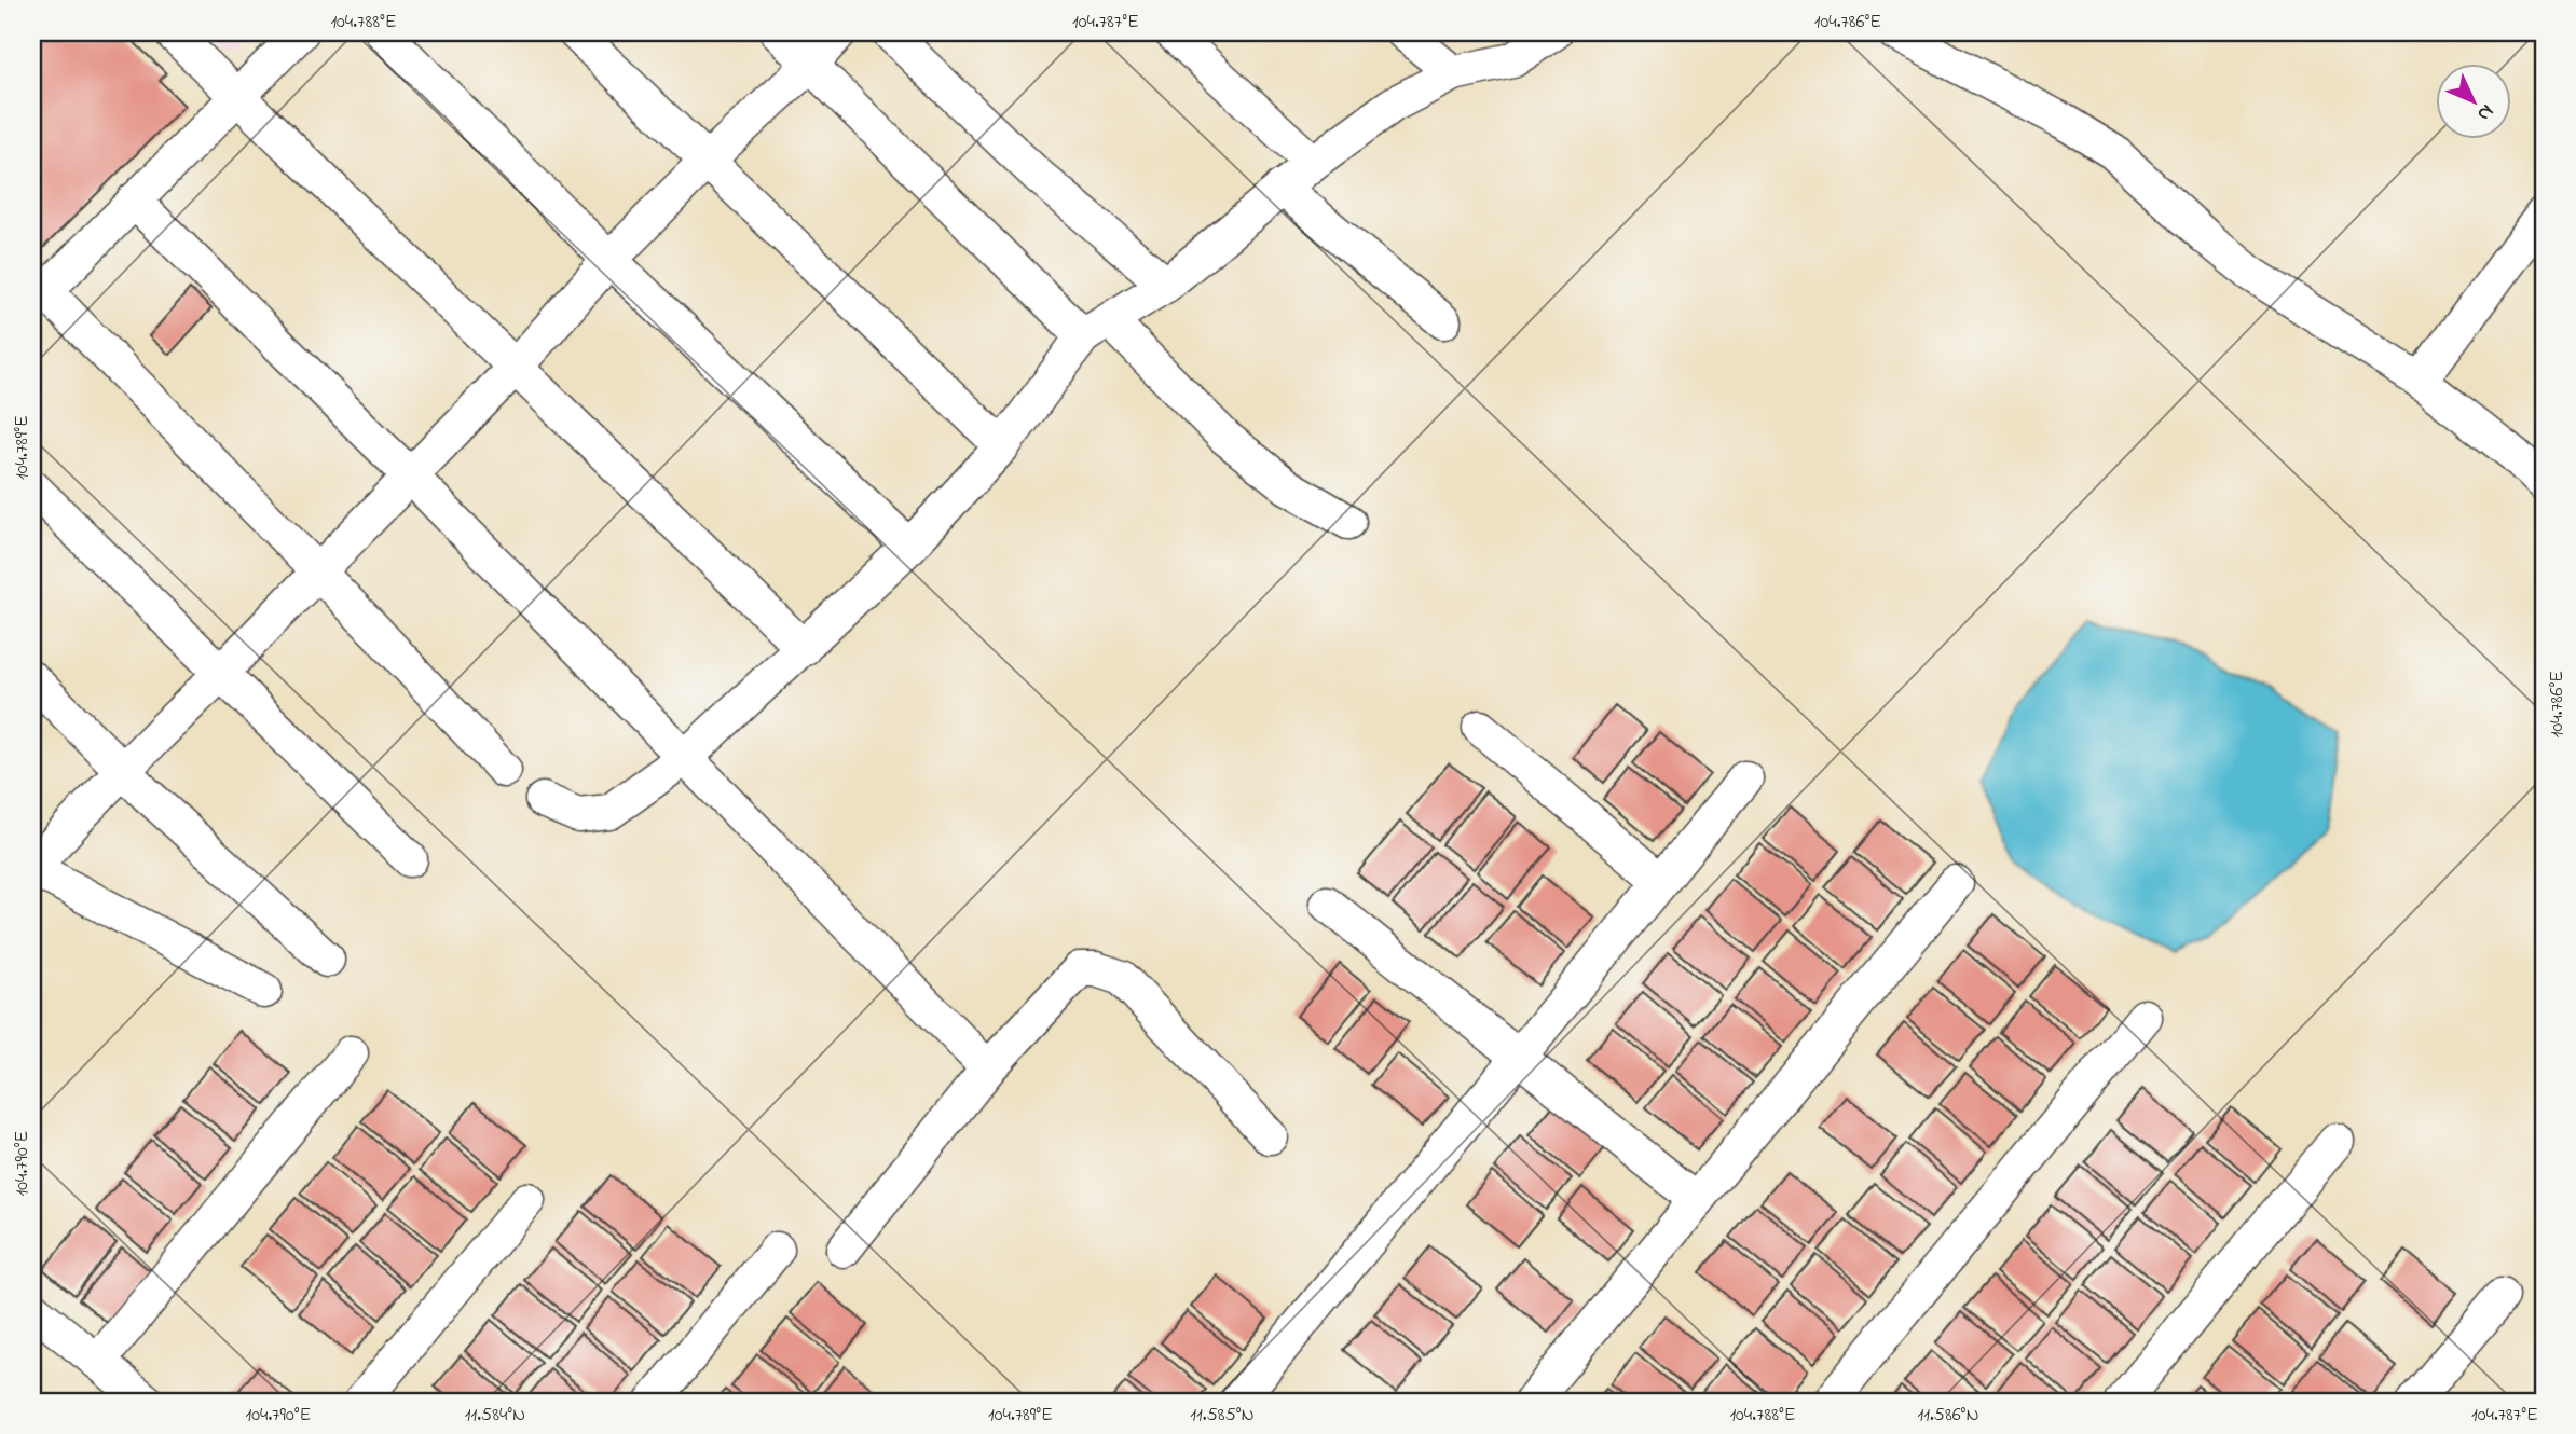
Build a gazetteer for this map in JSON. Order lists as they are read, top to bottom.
{
  "north": "bottom right",
  "coordinates": [
    "104.788°E",
    "104.787°E",
    "104.786°E",
    "104.789°E",
    "104.790°E",
    "11.584°N",
    "11.585°N",
    "11.586°N"
  ]
}
